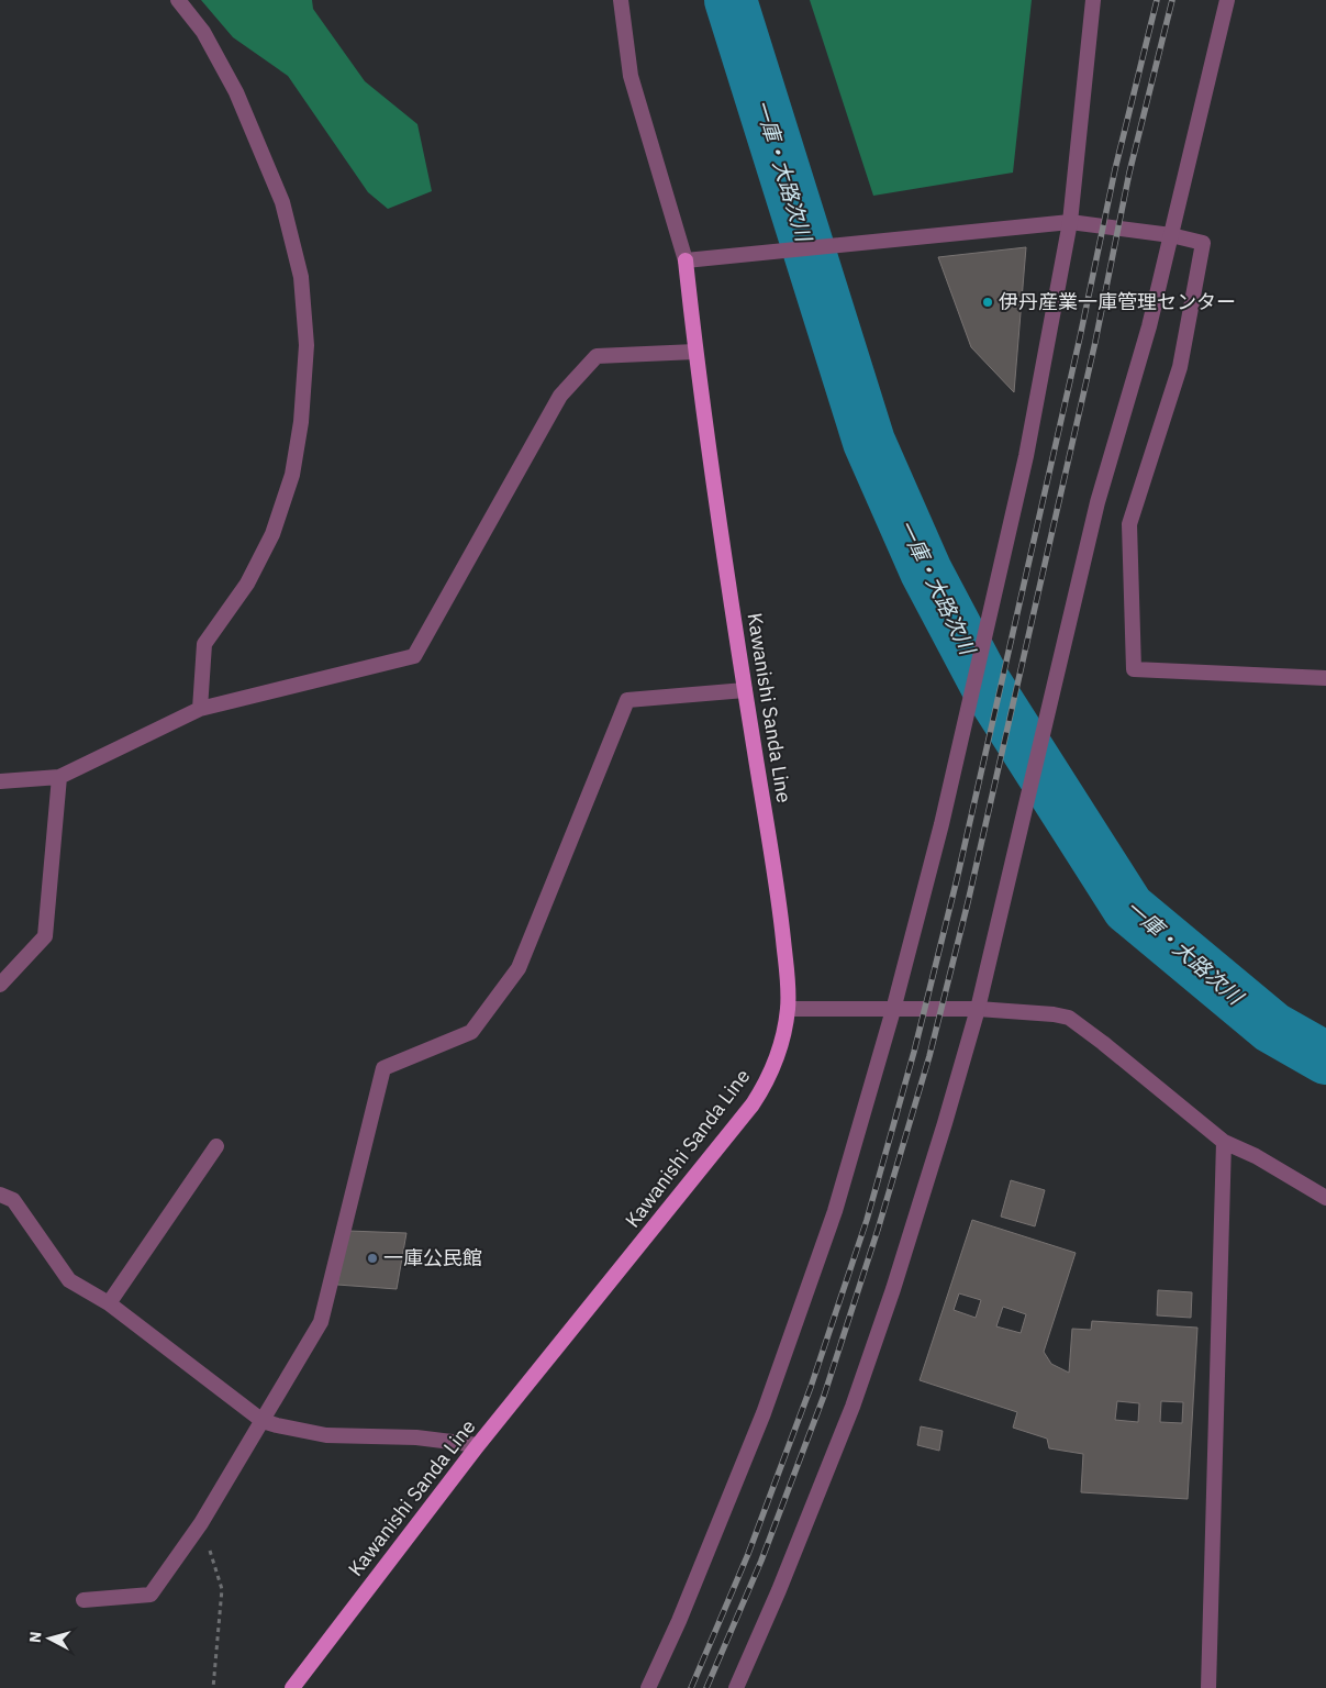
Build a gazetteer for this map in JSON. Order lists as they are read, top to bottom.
{
  "streets": {
    "main road": ["Kawanishi Sanda Line"]
  },
  "water": ["一庫・大路次川"],
  "places": ["伊丹産業一庫管理センター", "一庫公民館"],
  "north": "left"
}
